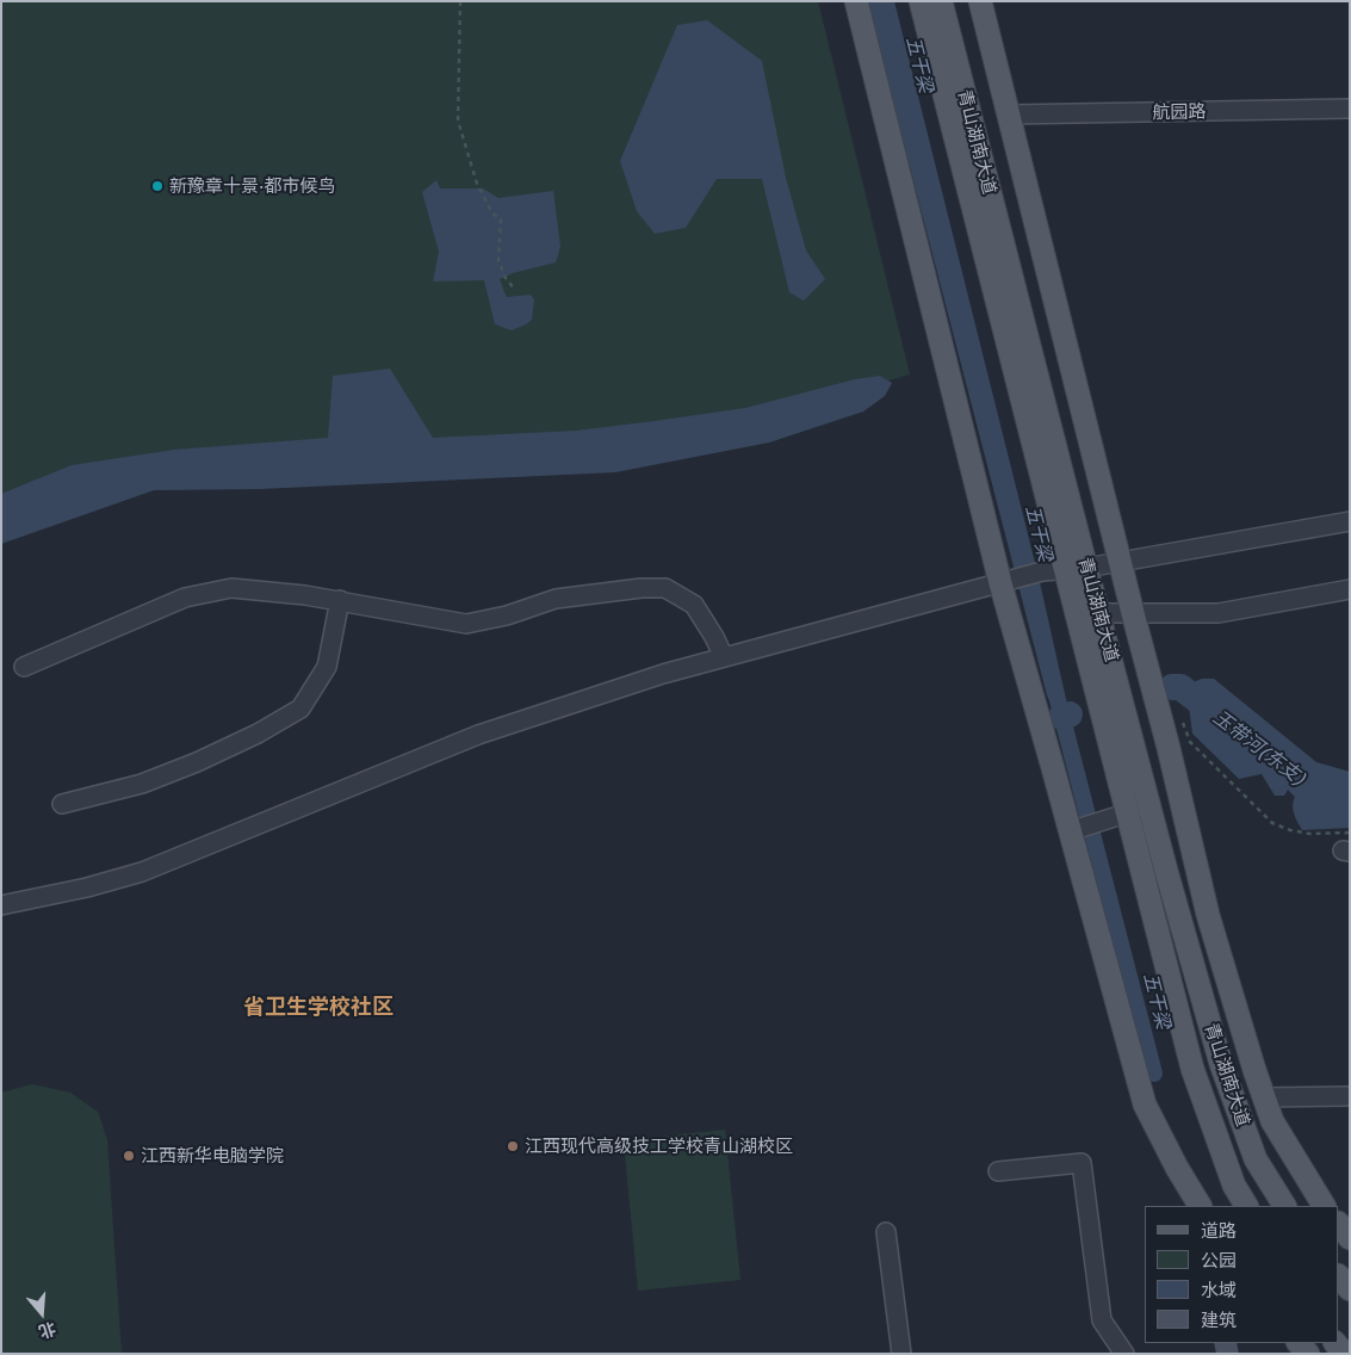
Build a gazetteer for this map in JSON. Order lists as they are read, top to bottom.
{
  "streets": {
    "main road": ["青山湖南大道"],
    "street": ["航园路"]
  },
  "districts": ["省卫生学校社区"],
  "water": ["五干梁", "玉带河(东支)"],
  "places": ["新豫章十景·都市候鸟", "江西现代高级技工学校青山湖校区", "江西新华电脑学院"],
  "legend": [
    "道路",
    "公园",
    "水域",
    "建筑"
  ],
  "north": "bottom"
}
